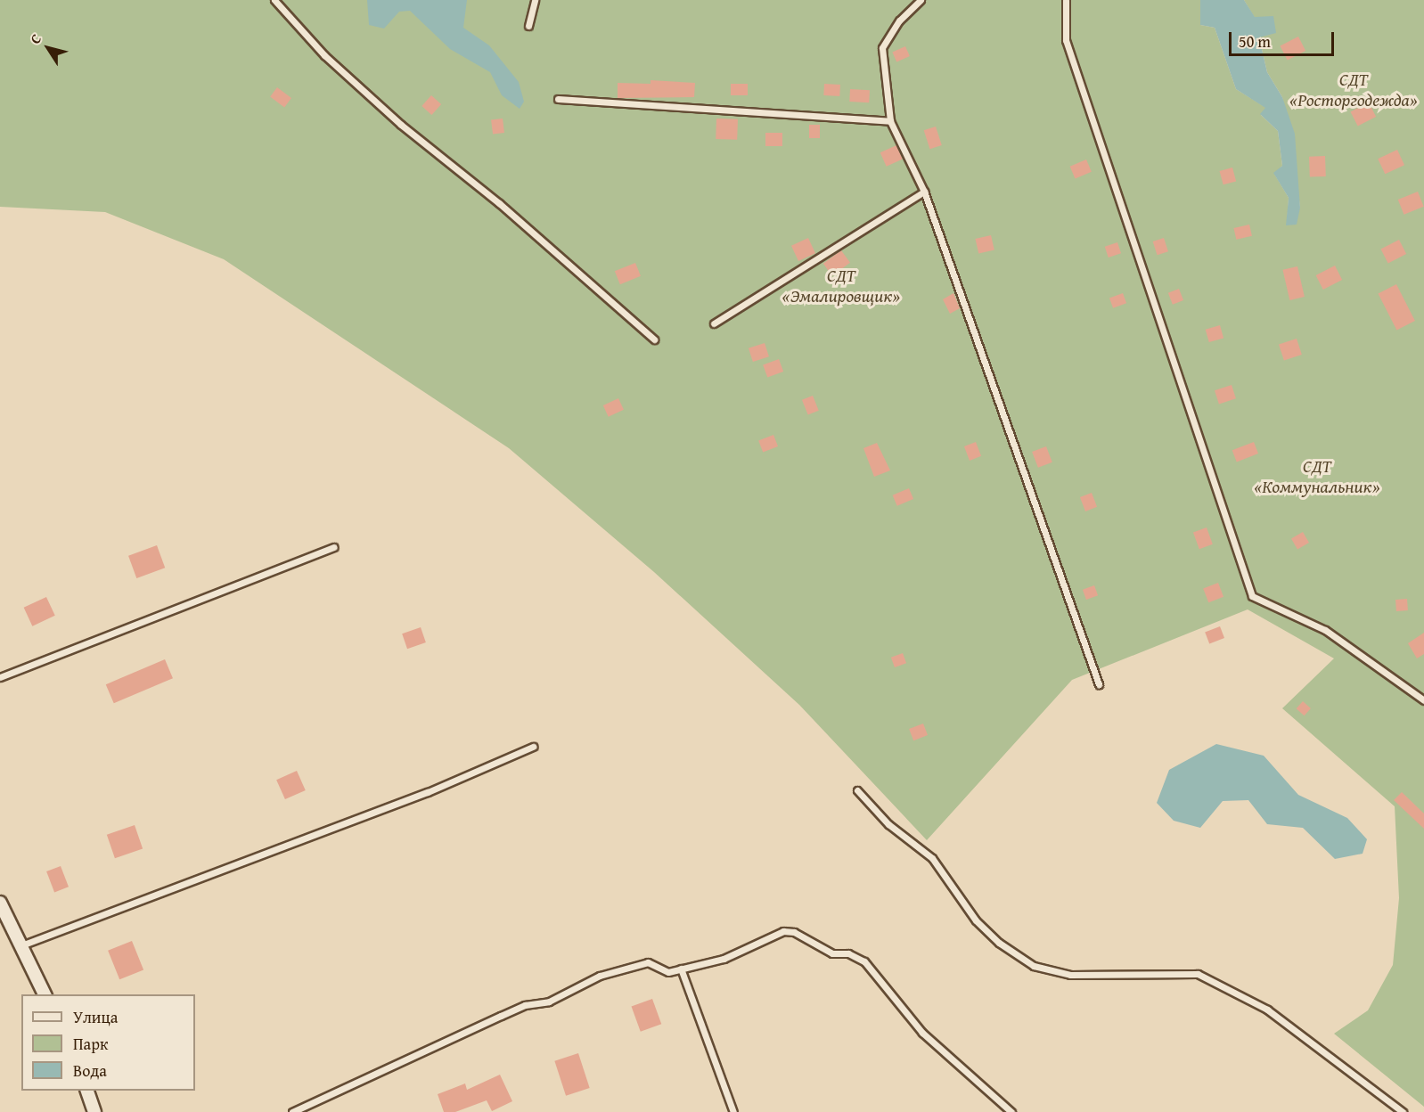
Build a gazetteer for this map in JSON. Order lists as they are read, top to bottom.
{
  "parks": ["СДТ «Росторгодежда»", "СДТ «Эмалировщик»", "СДТ «Коммунальник»"],
  "legend": ["Улица", "Парк", "Вода"],
  "scale_bar": "50 m",
  "north": "top left"
}
